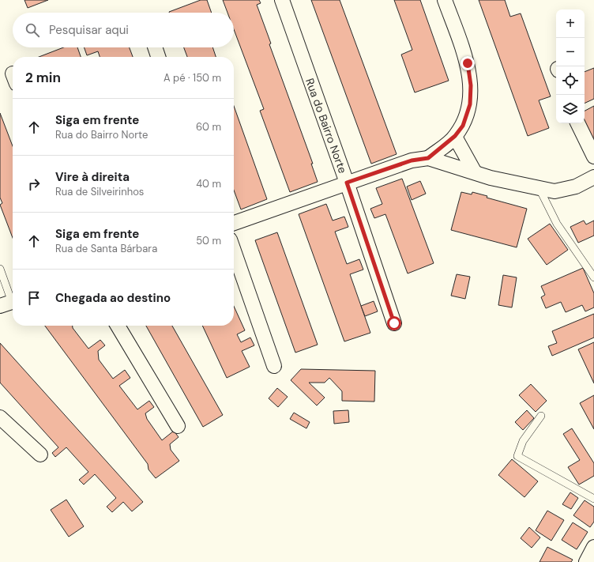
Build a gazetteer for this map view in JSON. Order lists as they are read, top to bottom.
{
  "streets": {
    "street": ["Rua do Bairro Norte"]
  },
  "page": {
    "map_buttons": ["+", "−"],
    "search": "Pesquisar aqui",
    "heading": ["2 min", "A pé · 150 m"],
    "list": [
      ["Siga em frente", "Rua do Bairro Norte", "60 m"],
      ["Vire à direita", "Rua de Silveirinhos", "40 m"],
      ["Siga em frente", "Rua de Santa Bárbara", "50 m"],
      "Chegada ao destino"
    ]
  }
}
